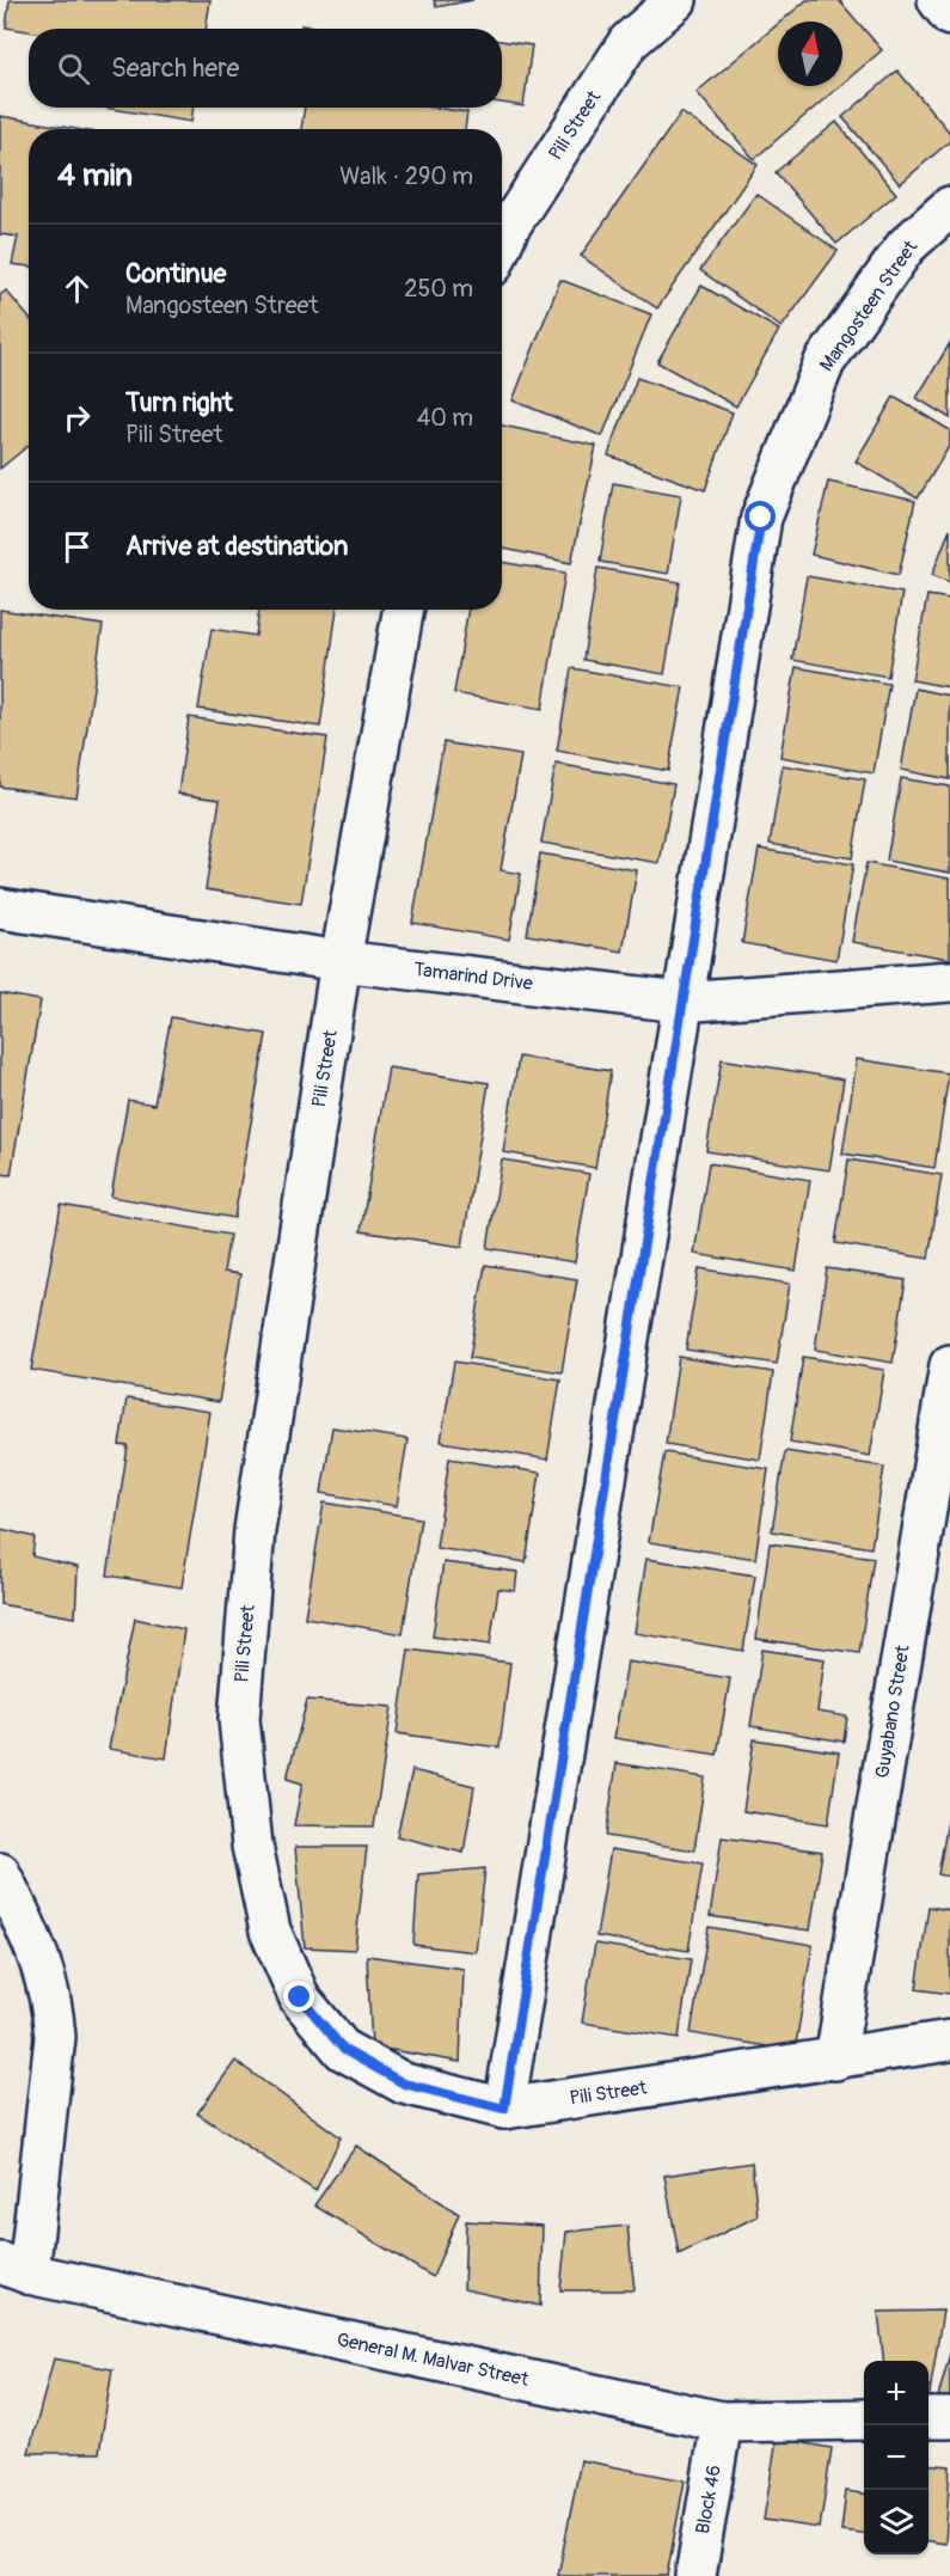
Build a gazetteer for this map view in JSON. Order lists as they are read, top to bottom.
{
  "streets": {
    "street": [
      "Pili Street",
      "Mangosteen Street",
      "Tamarind Drive",
      "Guyabano Street",
      "General M. Malvar Street",
      "Block 46"
    ]
  },
  "crossings": [
    ["Pili Street", "Mangosteen Street"],
    ["Pili Street", "Tamarind Drive"],
    ["Pili Street", "Guyabano Street"],
    ["Mangosteen Street", "Tamarind Drive"],
    ["General M. Malvar Street", "Block 46"]
  ],
  "north": "top",
  "page": {
    "search": "Search here",
    "heading": ["4 min", "Walk · 290 m"],
    "list": [
      ["Continue", "Mangosteen Street", "250 m"],
      ["Turn right", "Pili Street", "40 m"],
      "Arrive at destination"
    ],
    "map_buttons": ["+", "−"]
  }
}
